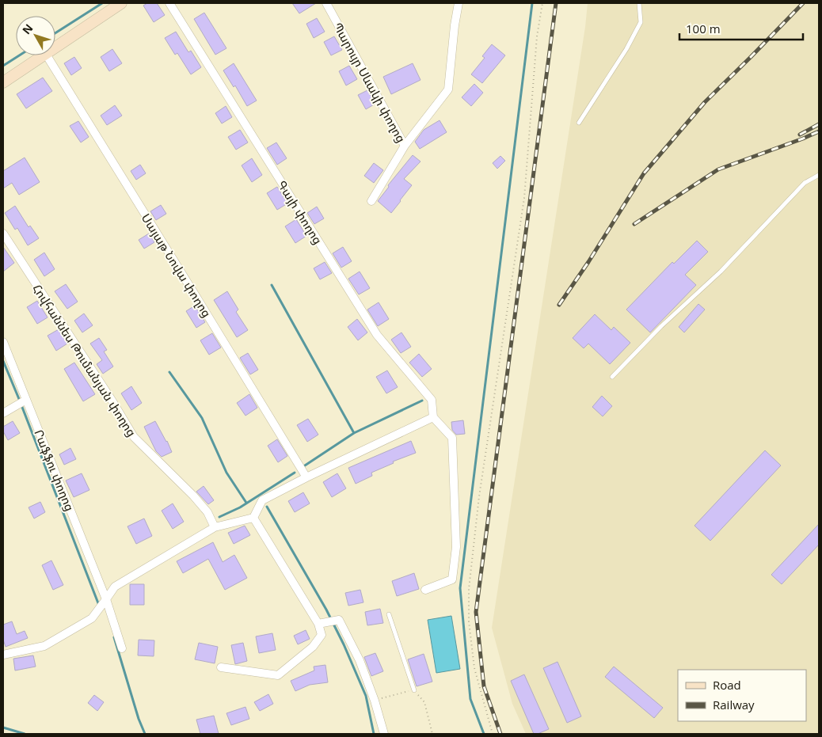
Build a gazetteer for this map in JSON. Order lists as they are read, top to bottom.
{
  "streets": {
    "street": [
      "Պարույր Սևակի փողոց",
      "Գայի փողոց",
      "Սայաթ Նովա փողոց",
      "Հովհաննես Թումանյան փողոց",
      "Րաֆֆու փողոց"
    ]
  },
  "legend": ["Road", "Railway"],
  "scale_bar": "100 m",
  "north": "top left"
}
